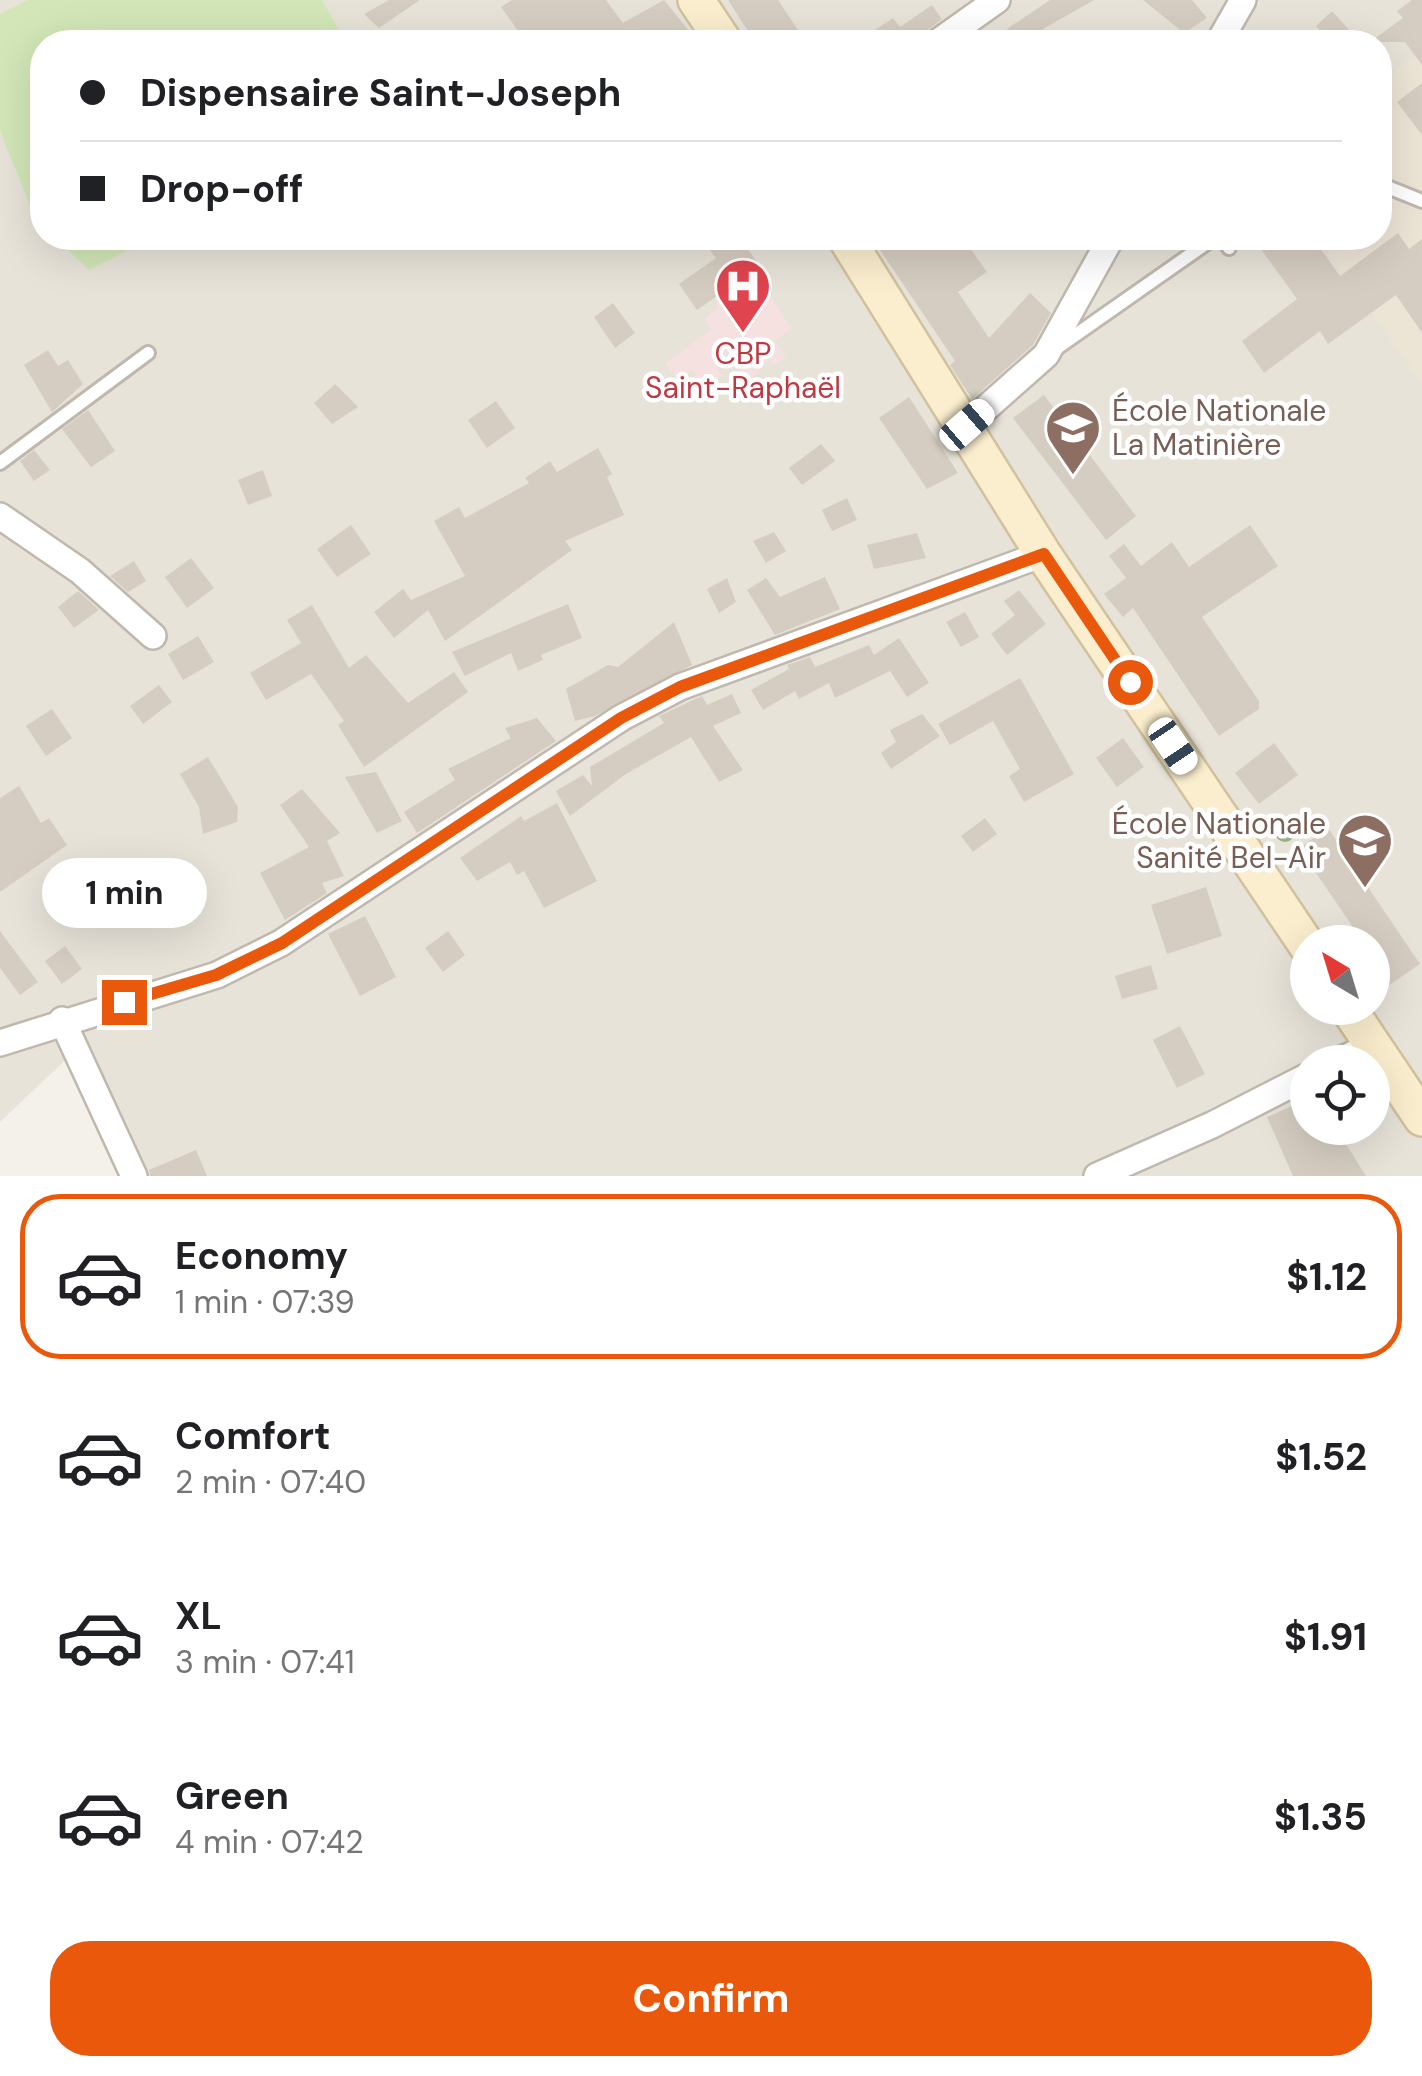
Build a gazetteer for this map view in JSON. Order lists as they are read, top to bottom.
{
  "places": {
    "hospital": ["CBP Saint-Raphaël"],
    "school or university": ["École Nationale La Matinière", "École Nationale Sanité Bel-Air"]
  },
  "north": "top left",
  "page": {
    "banner": ["Dispensaire Saint-Joseph", "Drop-off"],
    "bubble": "1 min",
    "list": [
      {
        "name": "Economy",
        "note": "1 min · 07:39",
        "value": "$1.12"
      },
      {
        "name": "Comfort",
        "note": "2 min · 07:40",
        "value": "$1.52"
      },
      {
        "name": "XL",
        "note": "3 min · 07:41",
        "value": "$1.91"
      },
      {
        "name": "Green",
        "note": "4 min · 07:42",
        "value": "$1.35"
      }
    ],
    "buttons": "Confirm"
  }
}
